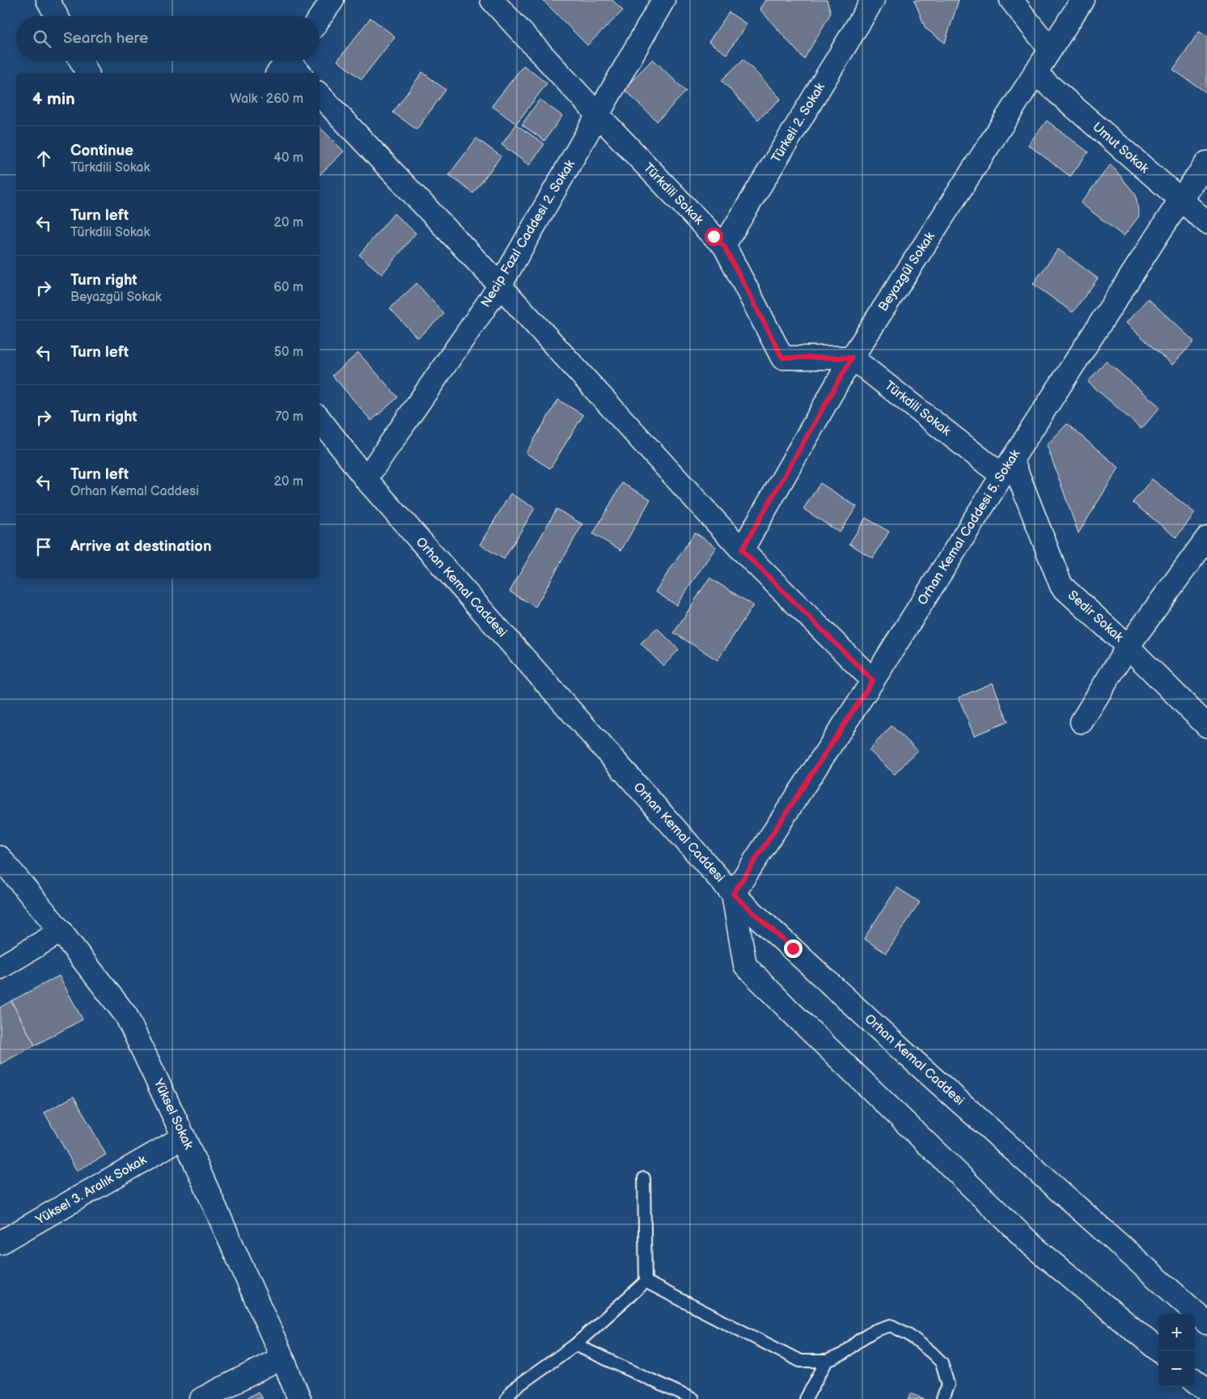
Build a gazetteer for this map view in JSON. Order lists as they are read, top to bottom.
{
  "streets": {
    "street": [
      "Türkeli 2. Sokak",
      "Umut Sokak",
      "Türkdili Sokak",
      "Necip Fazıl Caddesi 2. Sokak",
      "Beyazgül Sokak",
      "Orhan Kemal Caddesi 5. Sokak",
      "Orhan Kemal Caddesi",
      "Sedir Sokak",
      "Yüksel Sokak",
      "Yüksel 3. Aralık Sokak"
    ]
  },
  "crossings": [
    ["Türkeli 2. Sokak", "Türkdili Sokak"],
    ["Umut Sokak", "Beyazgül Sokak"],
    ["Umut Sokak", "Orhan Kemal Caddesi 5. Sokak"],
    ["Türkdili Sokak", "Necip Fazıl Caddesi 2. Sokak"],
    ["Türkdili Sokak", "Beyazgül Sokak"],
    ["Türkdili Sokak", "Orhan Kemal Caddesi 5. Sokak"],
    ["Türkdili Sokak", "Sedir Sokak"],
    ["Necip Fazıl Caddesi 2. Sokak", "Orhan Kemal Caddesi"],
    ["Orhan Kemal Caddesi 5. Sokak", "Orhan Kemal Caddesi"],
    ["Orhan Kemal Caddesi 5. Sokak", "Sedir Sokak"],
    ["Yüksel Sokak", "Yüksel 3. Aralık Sokak"]
  ],
  "page": {
    "search": "Search here",
    "heading": ["4 min", "Walk · 260 m"],
    "list": [
      ["Continue", "Türkdili Sokak", "40 m"],
      ["Turn left", "Türkdili Sokak", "20 m"],
      ["Turn right", "Beyazgül Sokak", "60 m"],
      ["Turn left", "50 m"],
      ["Turn right", "70 m"],
      ["Turn left", "Orhan Kemal Caddesi", "20 m"],
      "Arrive at destination"
    ],
    "map_buttons": ["+", "−"]
  }
}
